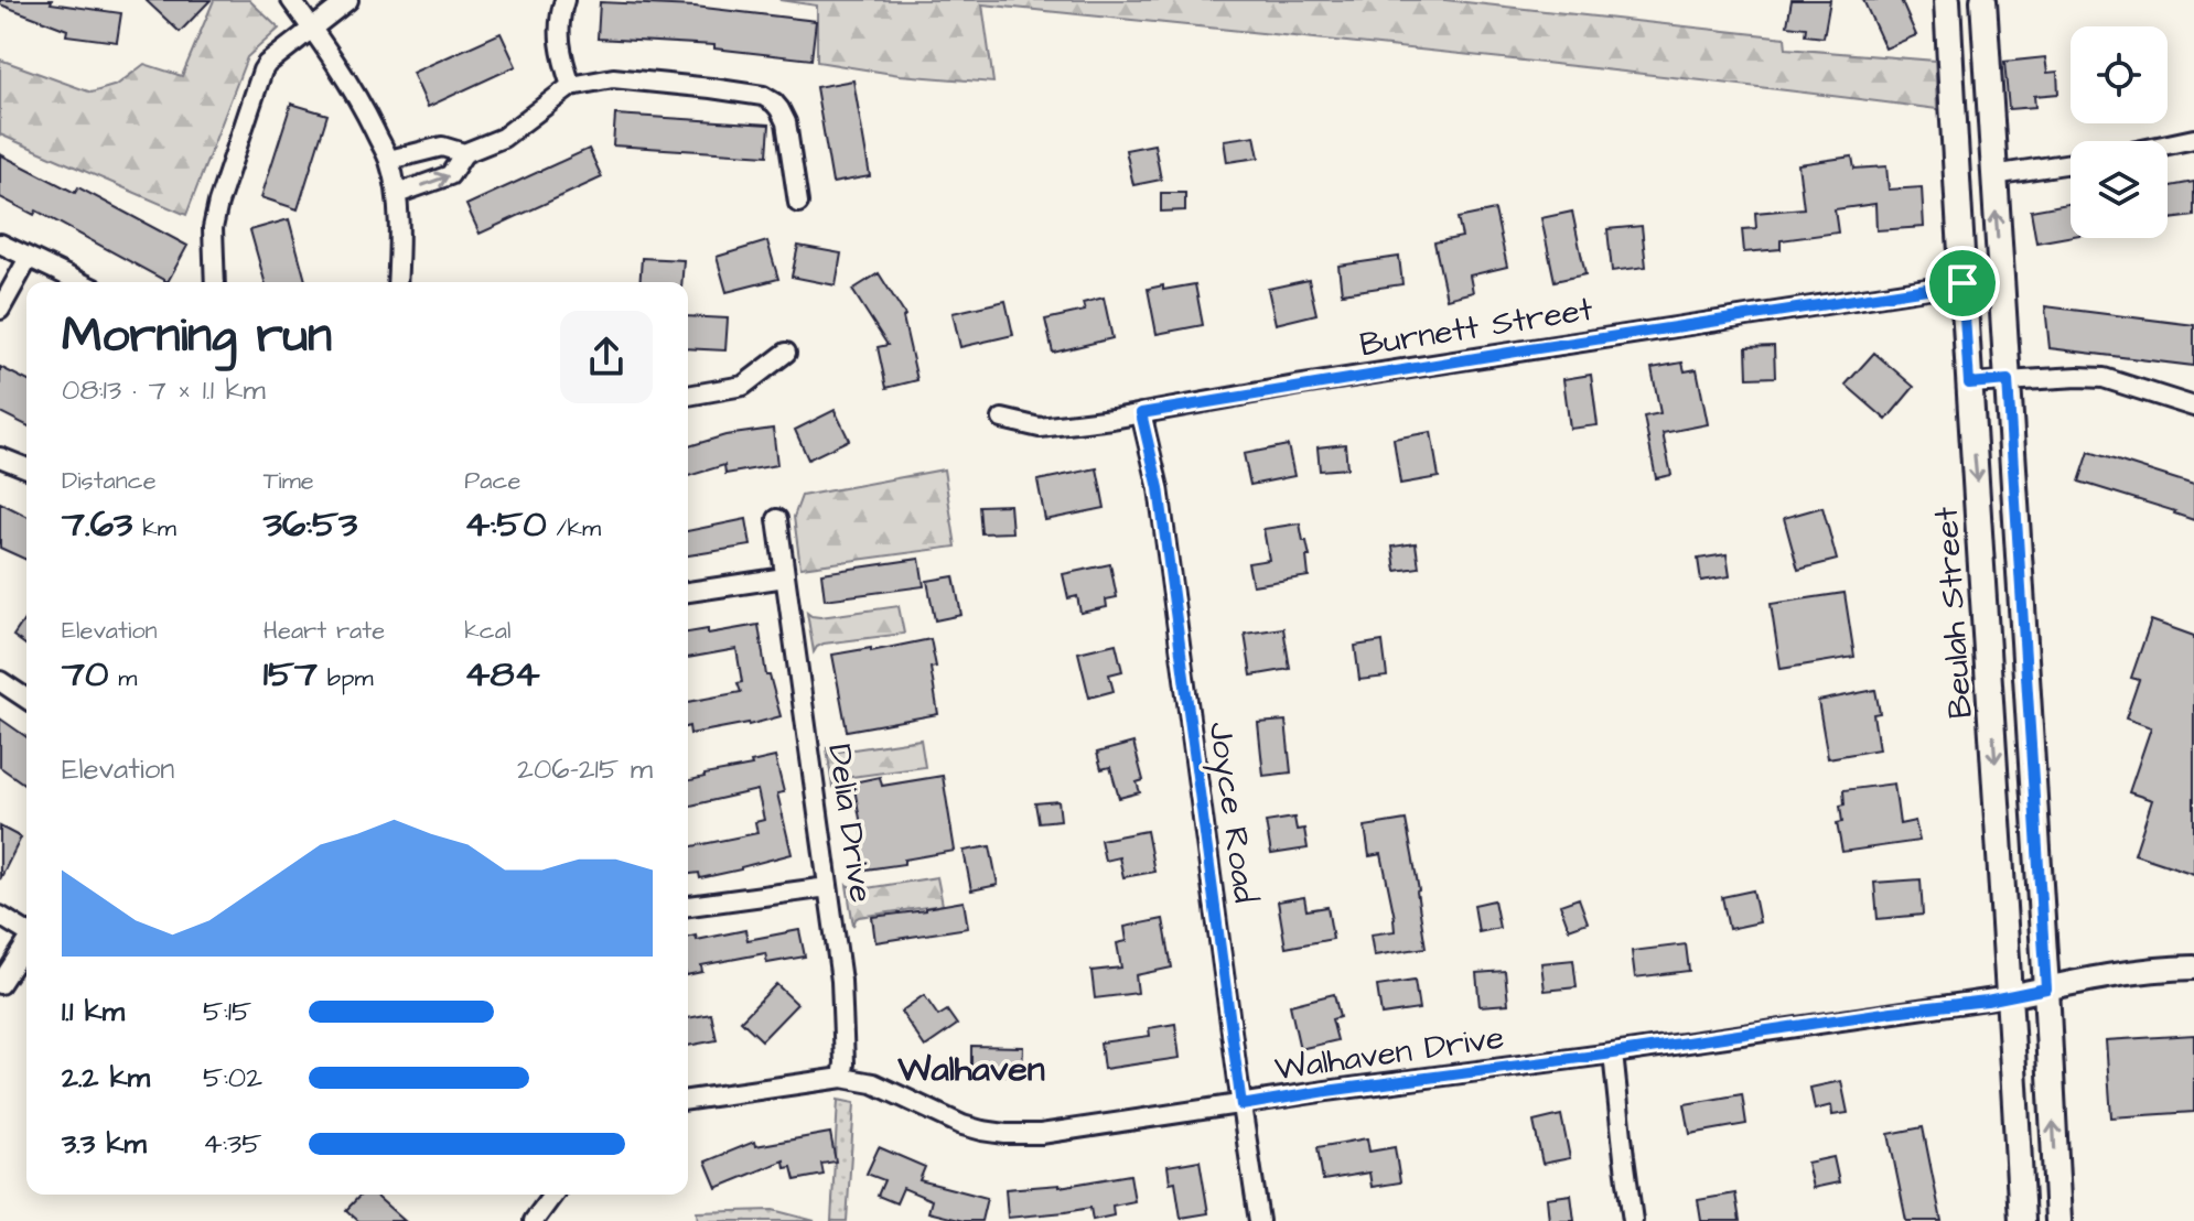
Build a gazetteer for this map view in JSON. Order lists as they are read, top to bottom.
{
  "streets": {
    "main road": ["Beulah Street"],
    "street": [
      "Burnett Street",
      "Joyce Road",
      "Delia Drive",
      "Walhaven Drive"
    ]
  },
  "crossings": [
    ["Burnett Street", "Beulah Street"],
    ["Burnett Street", "Joyce Road"],
    ["Beulah Street", "Walhaven Drive"],
    ["Joyce Road", "Walhaven Drive"],
    ["Delia Drive", "Walhaven Drive"]
  ],
  "districts": ["Walhaven"],
  "page": {
    "heading": ["Morning run", "08:13 · 7 × 1.1 km"],
    "stats": [
      ["Distance", "7.63 km"],
      ["Time", "36:53"],
      ["Pace", "4:50 /km"],
      ["Elevation", "70 m"],
      ["Heart rate", "157 bpm"],
      ["kcal", "484"]
    ],
    "chart": ["Elevation", "206–215 m"],
    "list": [
      {
        "name": "1.1 km",
        "note": "5:15"
      },
      {
        "name": "2.2 km",
        "note": "5:02"
      },
      {
        "name": "3.3 km",
        "note": "4:35"
      }
    ]
  }
}
